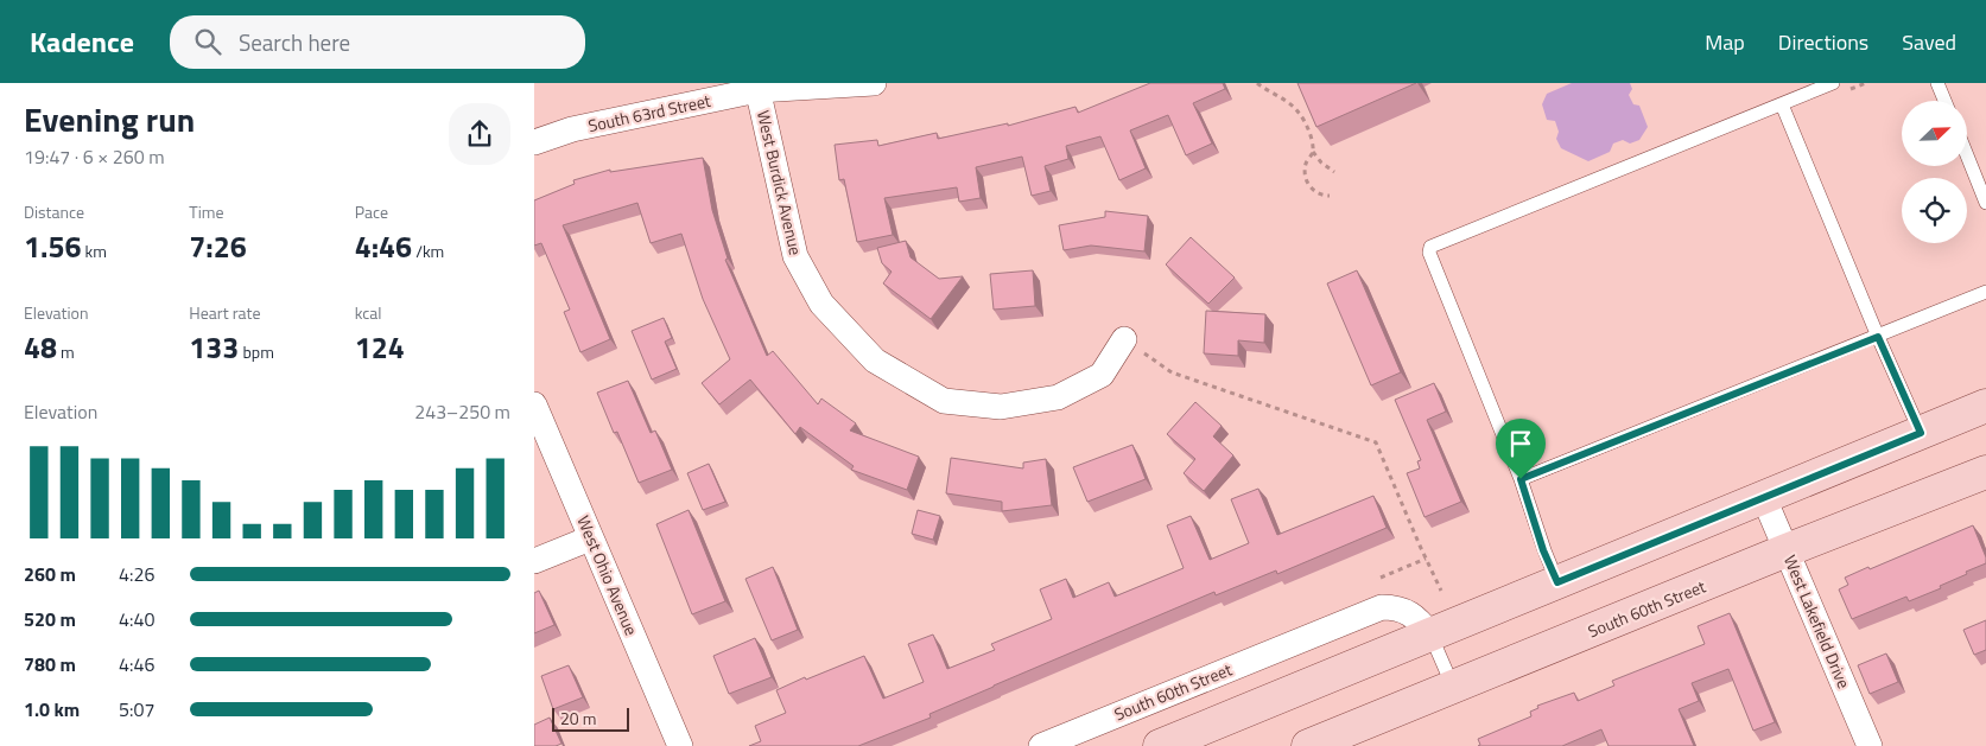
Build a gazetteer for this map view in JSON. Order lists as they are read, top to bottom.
{
  "streets": {
    "main road": ["South 60th Street"],
    "street": [
      "South 63rd Street",
      "West Burdick Avenue",
      "West Ohio Avenue",
      "West Lakefield Drive"
    ]
  },
  "crossings": [
    ["South 63rd Street", "West Burdick Avenue"],
    ["South 60th Street", "West Lakefield Drive"]
  ],
  "scale_bar": "20 m",
  "north": "top right",
  "page": {
    "header": "Kadence",
    "search": "Search here",
    "nav": ["Map", "Directions", "Saved"],
    "heading": ["Evening run", "19:47 · 6 × 260 m"],
    "stats": [
      ["Distance", "1.56 km"],
      ["Time", "7:26"],
      ["Pace", "4:46 /km"],
      ["Elevation", "48 m"],
      ["Heart rate", "133 bpm"],
      ["kcal", "124"]
    ],
    "chart": ["Elevation", "243–250 m"],
    "list": [
      {
        "name": "260 m",
        "note": "4:26"
      },
      {
        "name": "520 m",
        "note": "4:40"
      },
      {
        "name": "780 m",
        "note": "4:46"
      },
      {
        "name": "1.0 km",
        "note": "5:07"
      }
    ],
    "scale": "20 m"
  }
}
